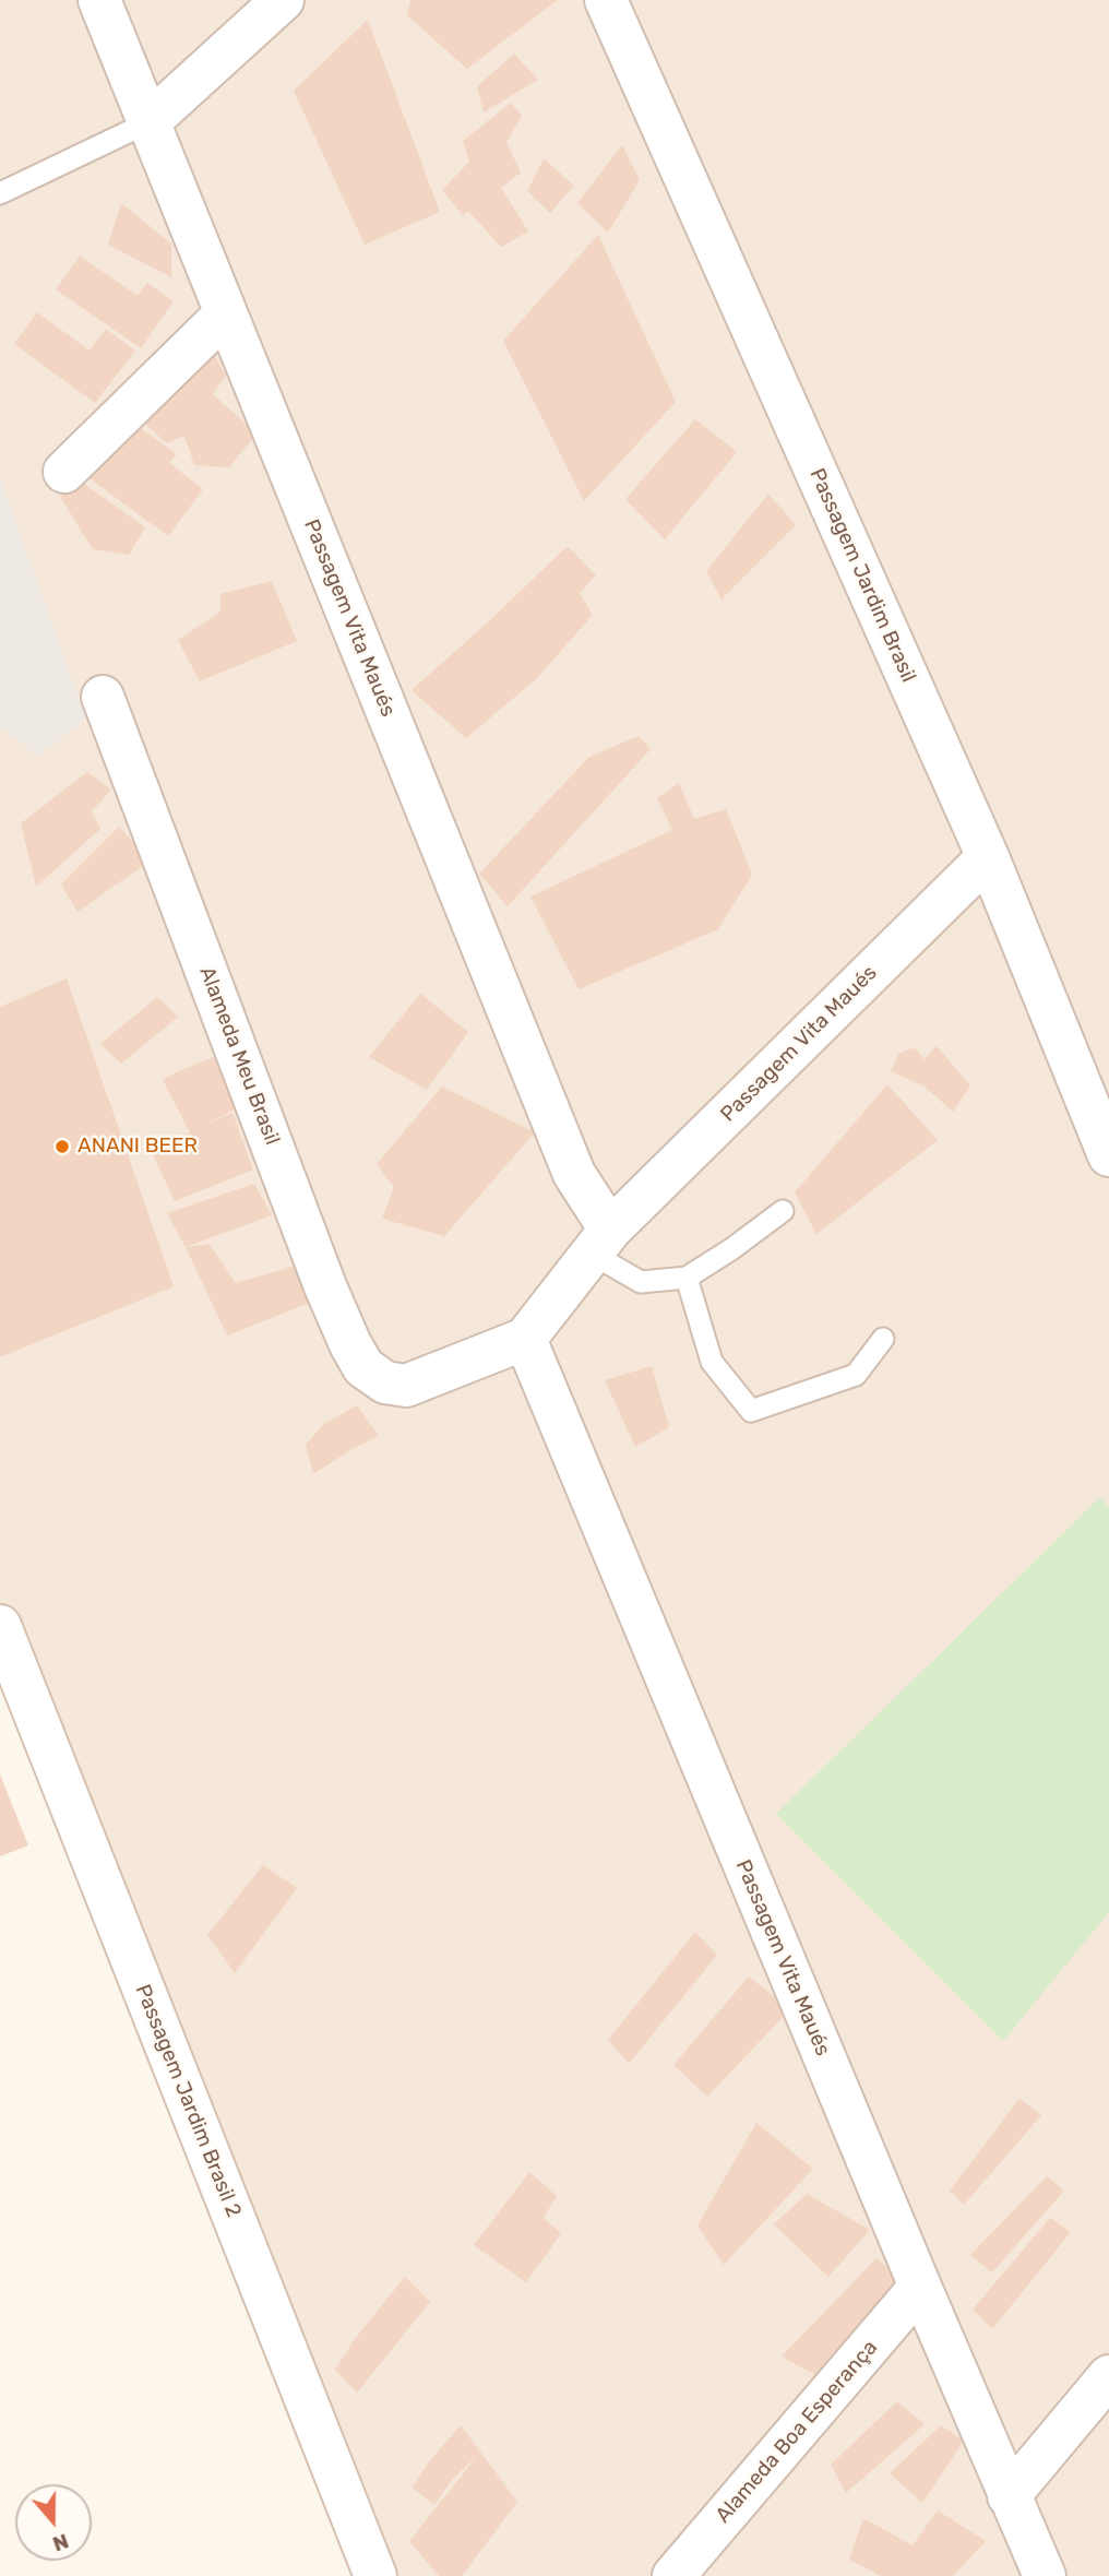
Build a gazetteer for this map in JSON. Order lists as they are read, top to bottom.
{
  "streets": {
    "street": [
      "Passagem Jardim Brasil",
      "Passagem Vita Maués",
      "Alameda Meu Brasil",
      "Passagem Jardim Brasil 2",
      "Alameda Boa Esperança"
    ]
  },
  "crossings": [
    ["Passagem Jardim Brasil", "Passagem Vita Maués"],
    ["Passagem Vita Maués", "Alameda Meu Brasil"],
    ["Passagem Vita Maués", "Alameda Boa Esperança"]
  ],
  "places": ["ANANI BEER"],
  "north": "bottom"
}
